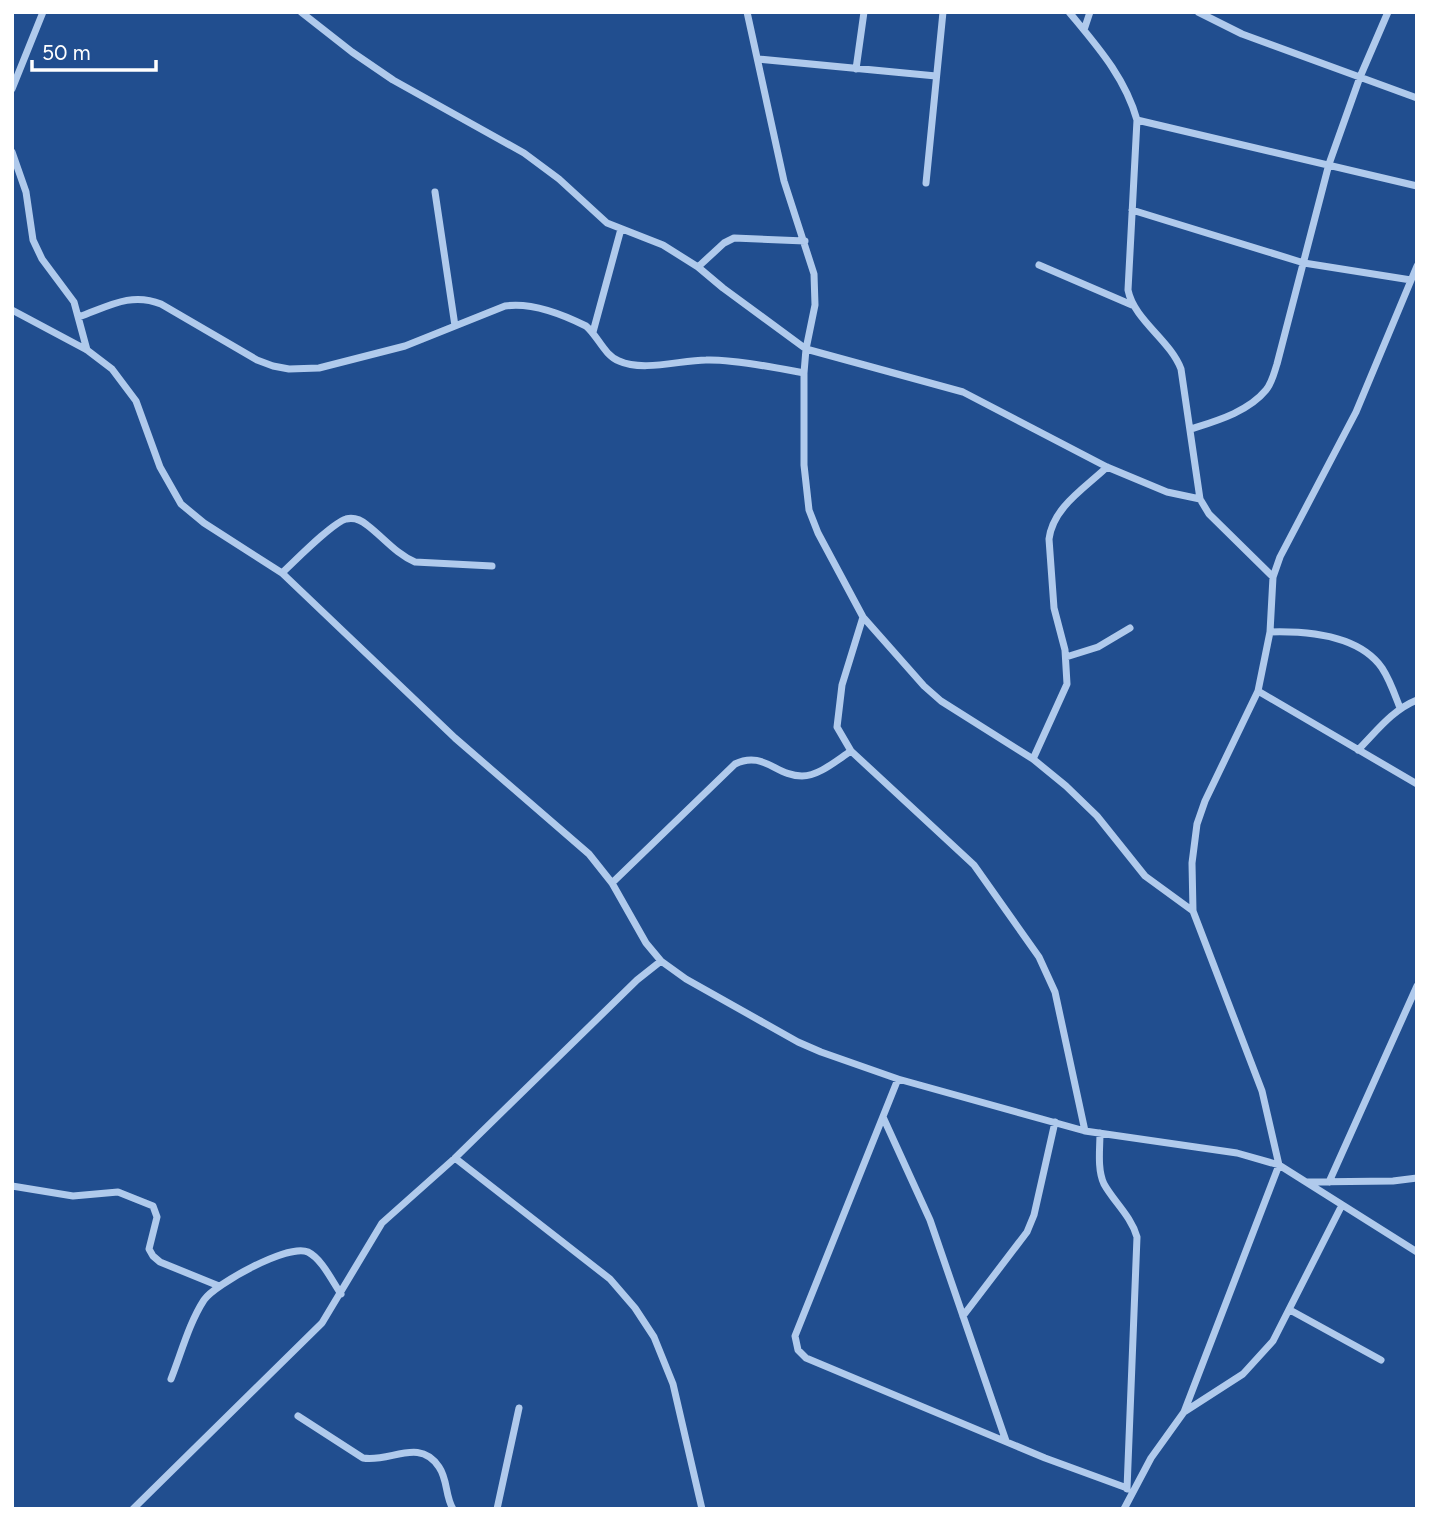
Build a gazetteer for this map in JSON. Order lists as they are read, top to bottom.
{
  "scale_bar": "50 m"
}
